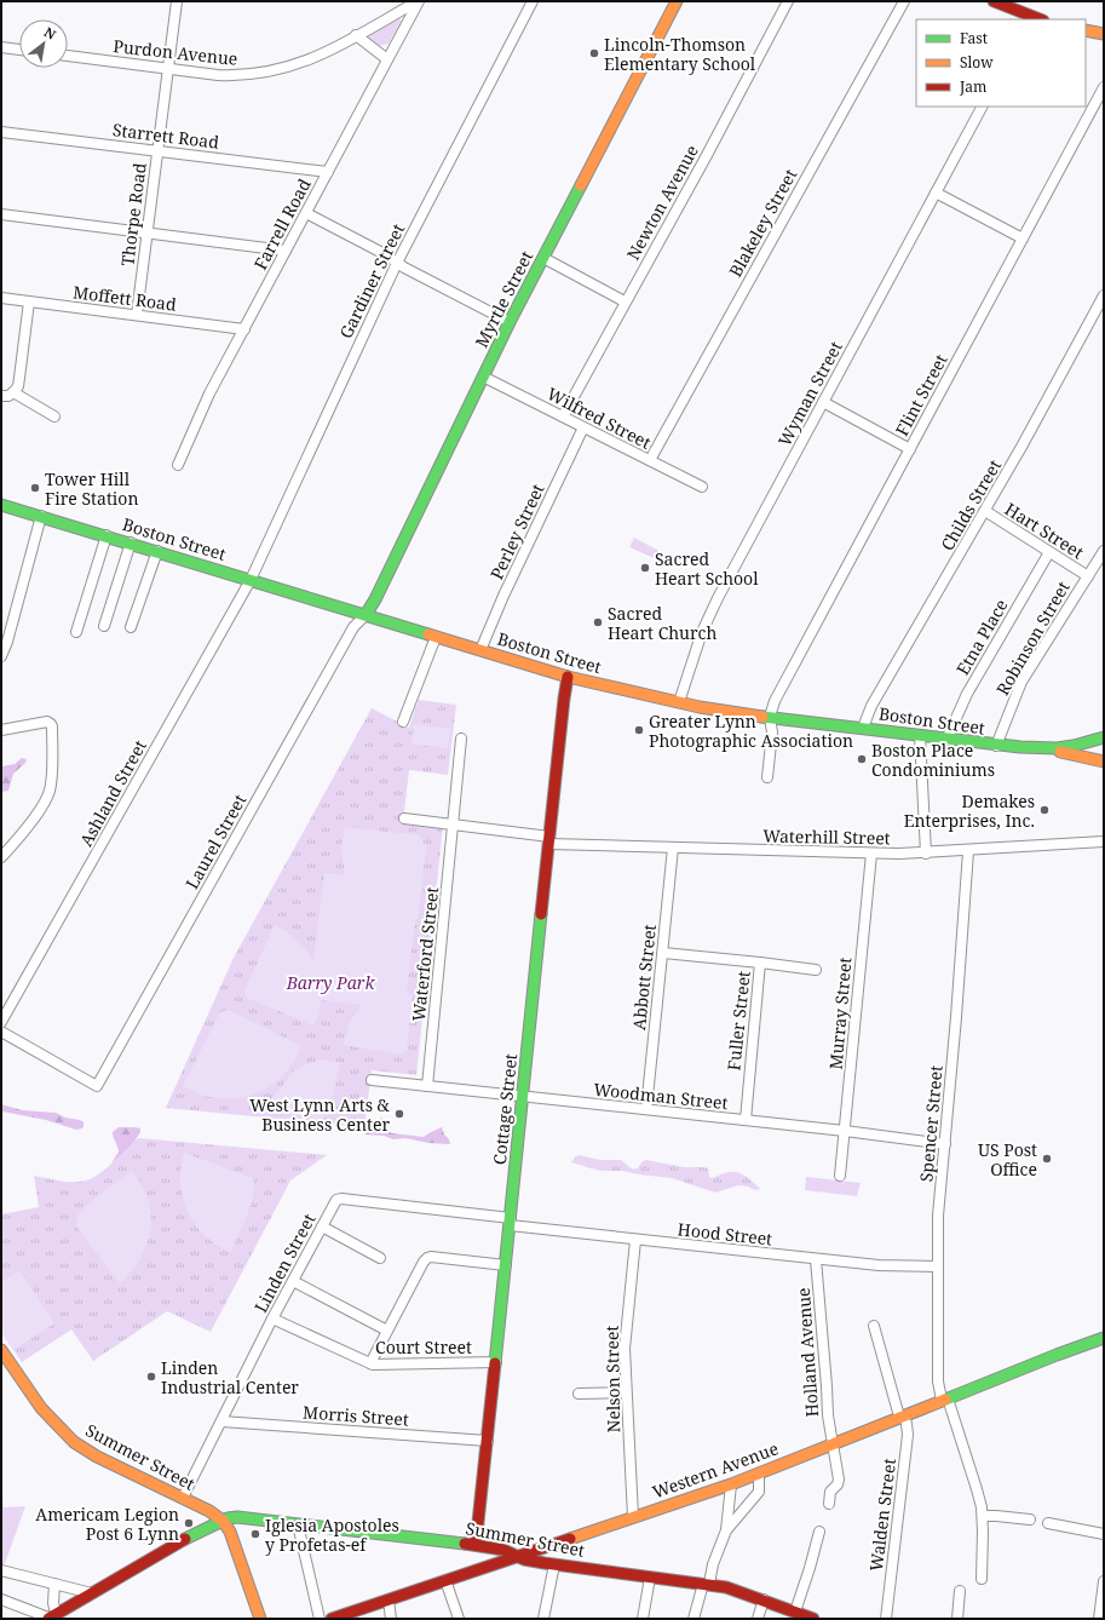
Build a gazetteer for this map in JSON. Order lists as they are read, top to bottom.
{
  "streets": {
    "main road": [
      "Myrtle Street",
      "Boston Street",
      "Cottage Street",
      "Summer Street",
      "Western Avenue"
    ],
    "street": [
      "Purdon Avenue",
      "Starrett Road",
      "Newton Avenue",
      "Thorpe Road",
      "Blakeley Street",
      "Farrell Road",
      "Gardiner Street",
      "Moffett Road",
      "Wyman Street",
      "Flint Street",
      "Wilfred Street",
      "Childs Street",
      "Hart Street",
      "Perley Street",
      "Etna Place",
      "Robinson Street",
      "Ashland Street",
      "Waterhill Street",
      "Laurel Street",
      "Waterford Street",
      "Abbott Street",
      "Murray Street",
      "Fuller Street",
      "Woodman Street",
      "Spencer Street",
      "Hood Street",
      "Linden Street",
      "Court Street",
      "Holland Avenue",
      "Nelson Street",
      "Morris Street",
      "Walden Street"
    ]
  },
  "crossings": [
    ["Purdon Avenue", "Thorpe Road"],
    ["Purdon Avenue", "Farrell Road"],
    ["Starrett Road", "Thorpe Road"],
    ["Starrett Road", "Farrell Road"],
    ["Newton Avenue", "Wilfred Street"],
    ["Thorpe Road", "Moffett Road"],
    ["Blakeley Street", "Wilfred Street"],
    ["Farrell Road", "Moffett Road"],
    ["Gardiner Street", "Boston Street"],
    ["Gardiner Street", "Ashland Street"],
    ["Myrtle Street", "Wilfred Street"],
    ["Myrtle Street", "Boston Street"],
    ["Myrtle Street", "Laurel Street"],
    ["Wyman Street", "Boston Street"],
    ["Flint Street", "Boston Street"],
    ["Wilfred Street", "Perley Street"],
    ["Childs Street", "Hart Street"],
    ["Childs Street", "Boston Street"],
    ["Hart Street", "Etna Place"],
    ["Hart Street", "Robinson Street"],
    ["Perley Street", "Boston Street"],
    ["Boston Street", "Etna Place"],
    ["Boston Street", "Robinson Street"],
    ["Boston Street", "Ashland Street"],
    ["Boston Street", "Laurel Street"],
    ["Boston Street", "Cottage Street"],
    ["Waterhill Street", "Waterford Street"],
    ["Waterhill Street", "Abbott Street"],
    ["Waterhill Street", "Murray Street"],
    ["Waterhill Street", "Cottage Street"],
    ["Waterhill Street", "Spencer Street"],
    ["Waterford Street", "Woodman Street"],
    ["Abbott Street", "Fuller Street"],
    ["Abbott Street", "Woodman Street"],
    ["Murray Street", "Woodman Street"],
    ["Fuller Street", "Woodman Street"],
    ["Woodman Street", "Cottage Street"],
    ["Woodman Street", "Spencer Street"],
    ["Cottage Street", "Hood Street"],
    ["Cottage Street", "Linden Street"],
    ["Cottage Street", "Court Street"],
    ["Cottage Street", "Morris Street"],
    ["Cottage Street", "Summer Street"],
    ["Spencer Street", "Hood Street"],
    ["Spencer Street", "Western Avenue"],
    ["Hood Street", "Linden Street"],
    ["Hood Street", "Holland Avenue"],
    ["Hood Street", "Nelson Street"],
    ["Linden Street", "Court Street"],
    ["Linden Street", "Morris Street"],
    ["Linden Street", "Summer Street"],
    ["Holland Avenue", "Western Avenue"],
    ["Nelson Street", "Western Avenue"],
    ["Summer Street", "Western Avenue"],
    ["Western Avenue", "Walden Street"]
  ],
  "parks": ["Barry Park"],
  "places": [
    "Lincoln-Thomson Elementary School",
    "Tower Hill Fire Station",
    "Sacred Heart School",
    "Sacred Heart Church",
    "Greater Lynn Photographic Association",
    "Boston Place Condominiums",
    "Demakes Enterprises, Inc.",
    "West Lynn Arts & Business Center",
    "US Post Office",
    "Linden Industrial Center",
    "Americam Legion Post 6 Lynn",
    "Iglesia Apostoles y Profetas-ef"
  ],
  "legend": ["Fast", "Slow", "Jam"],
  "north": "top right"
}
